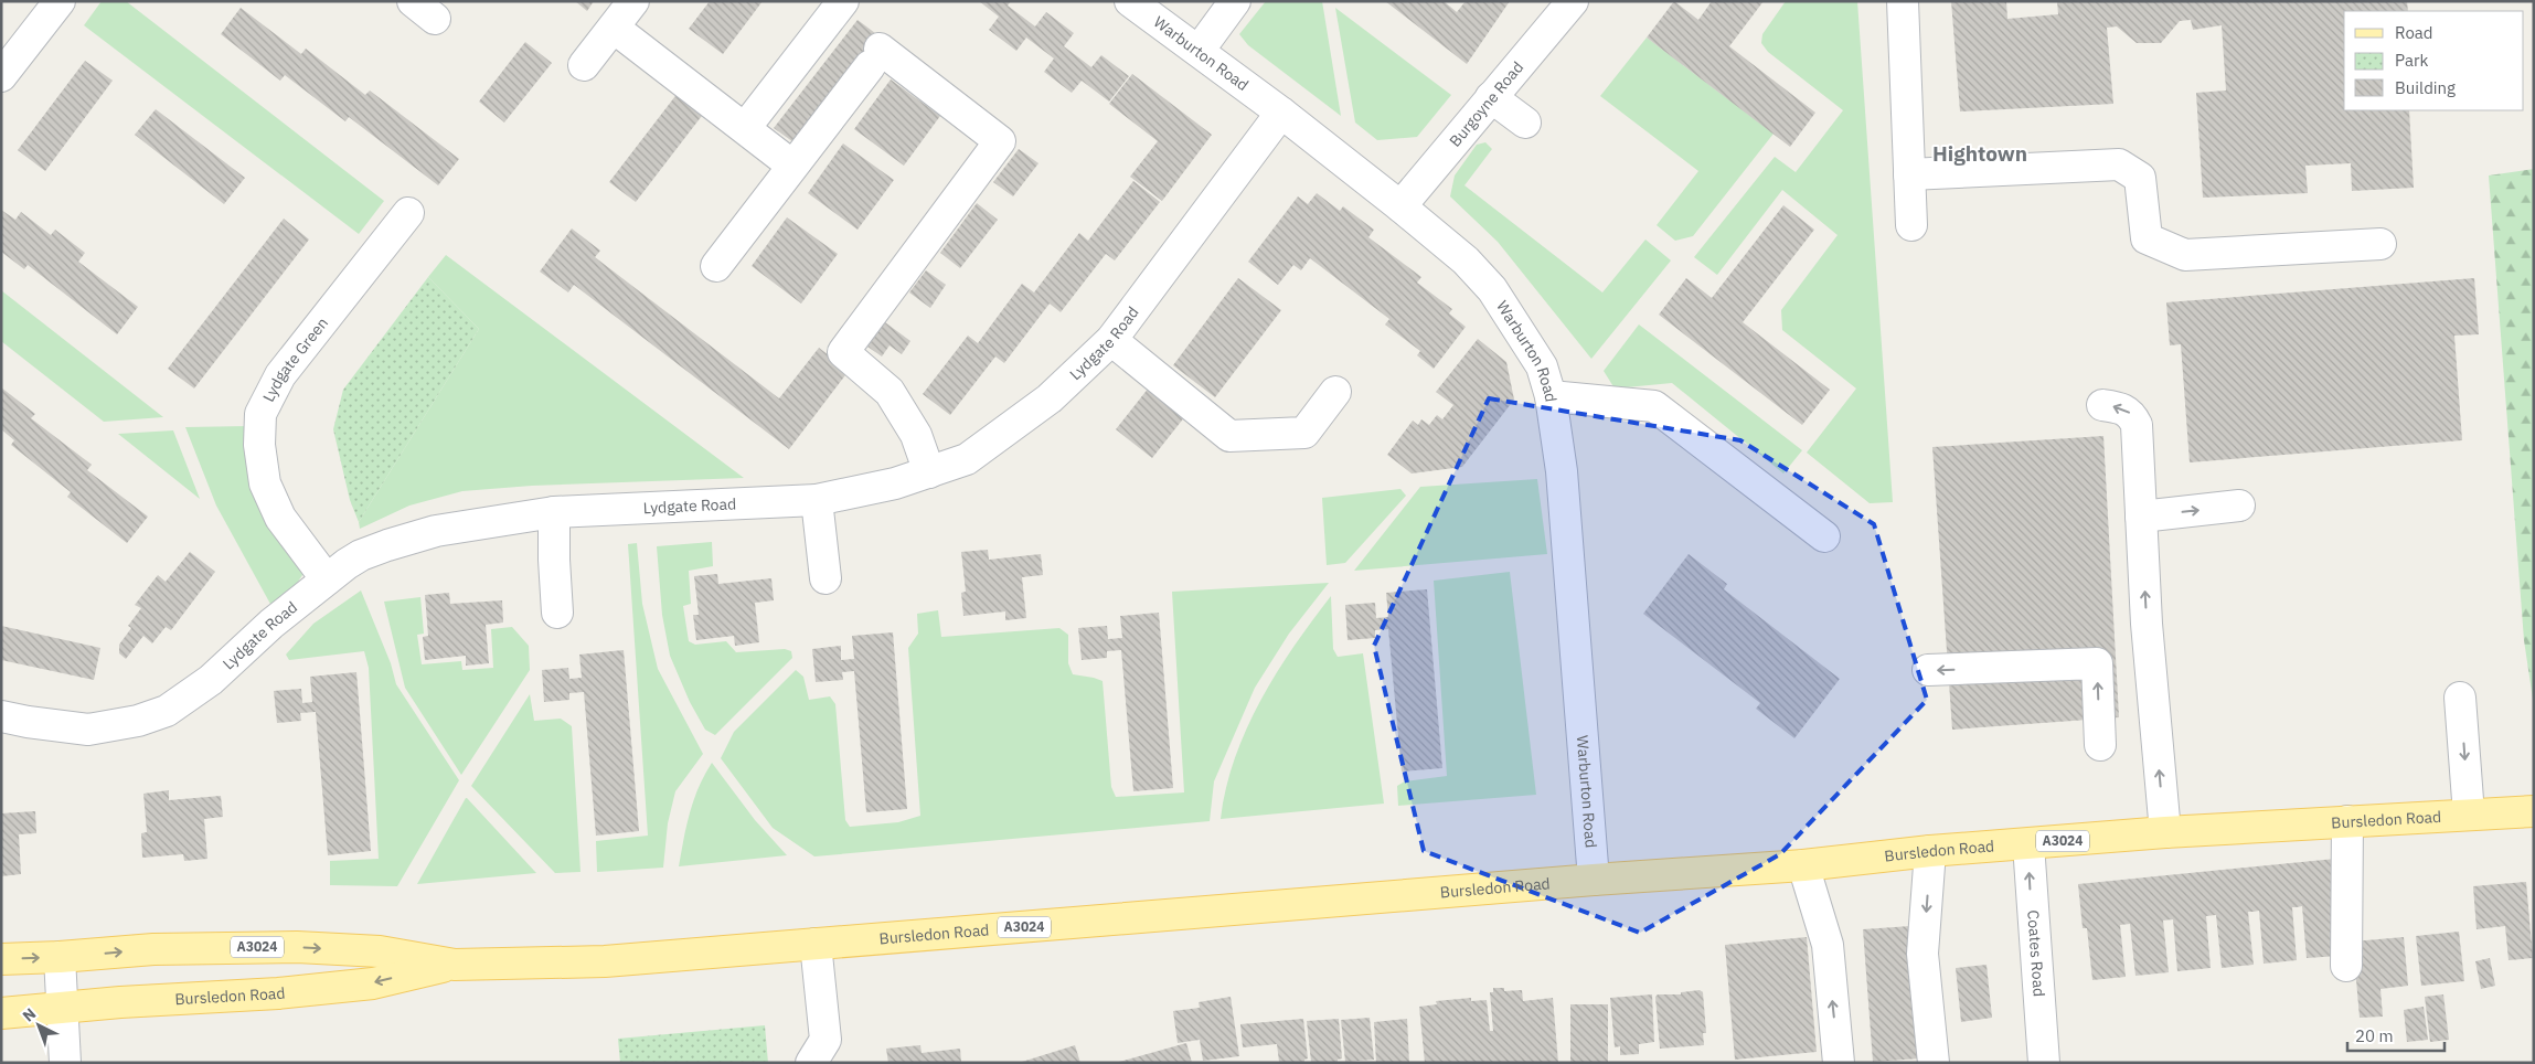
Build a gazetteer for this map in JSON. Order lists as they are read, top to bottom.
{
  "streets": {
    "main road": ["Bursledon Road", "A3024"],
    "street": [
      "Warburton Road",
      "Burgoyne Road",
      "Lydgate Road",
      "Lydgate Green",
      "Coates Road"
    ]
  },
  "crossings": [
    ["Warburton Road", "Burgoyne Road"],
    ["Warburton Road", "Lydgate Road"],
    ["Warburton Road", "Bursledon Road"],
    ["Lydgate Road", "Lydgate Green"],
    ["Bursledon Road", "Coates Road"]
  ],
  "districts": ["Hightown"],
  "legend": ["Road", "Park", "Building"],
  "scale_bar": "20 m",
  "north": "top left"
}
